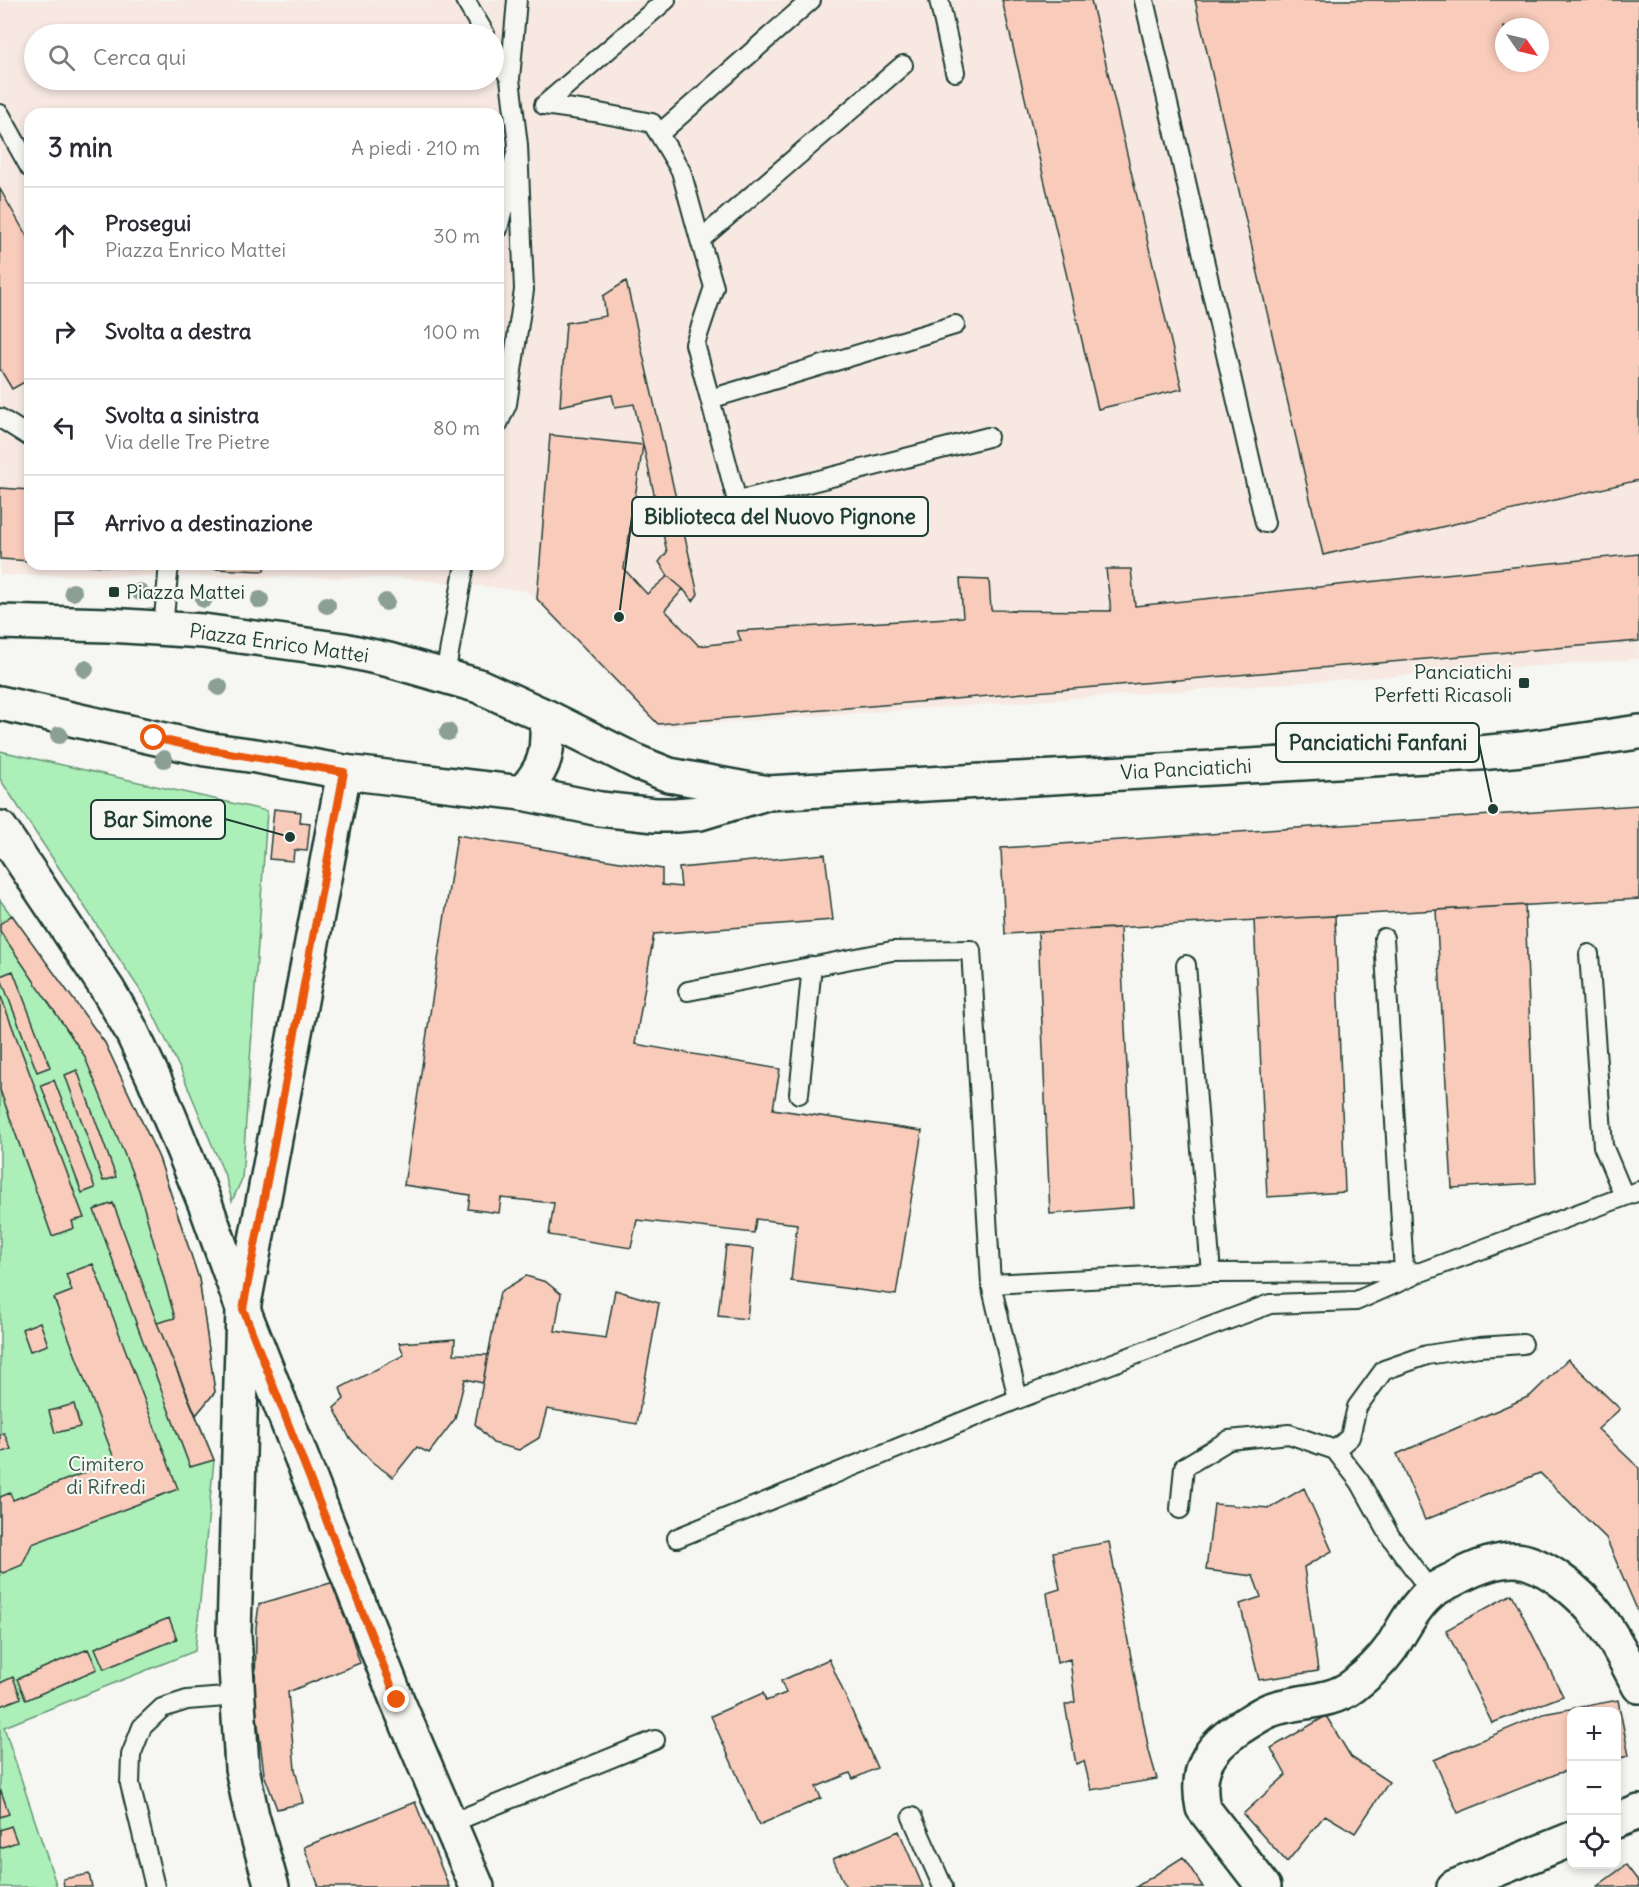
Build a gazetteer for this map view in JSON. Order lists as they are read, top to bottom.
{
  "streets": {
    "street": ["Piazza Enrico Mattei", "Via Panciatichi"]
  },
  "crossings": [
    ["Piazza Enrico Mattei", "Via Panciatichi"]
  ],
  "parks": ["Cimitero di Rifredi"],
  "places": {
    "transit": ["Piazza Mattei", "Panciatichi Perfetti Ricasoli"],
    "other": ["Biblioteca del Nuovo Pignone", "Panciatichi Fanfani", "Bar Simone"]
  },
  "north": "bottom right",
  "page": {
    "search": "Cerca qui",
    "heading": ["3 min", "A piedi · 210 m"],
    "list": [
      ["Prosegui", "Piazza Enrico Mattei", "30 m"],
      ["Svolta a destra", "100 m"],
      ["Svolta a sinistra", "Via delle Tre Pietre", "80 m"],
      "Arrivo a destinazione"
    ],
    "map_buttons": ["+", "−"]
  }
}
